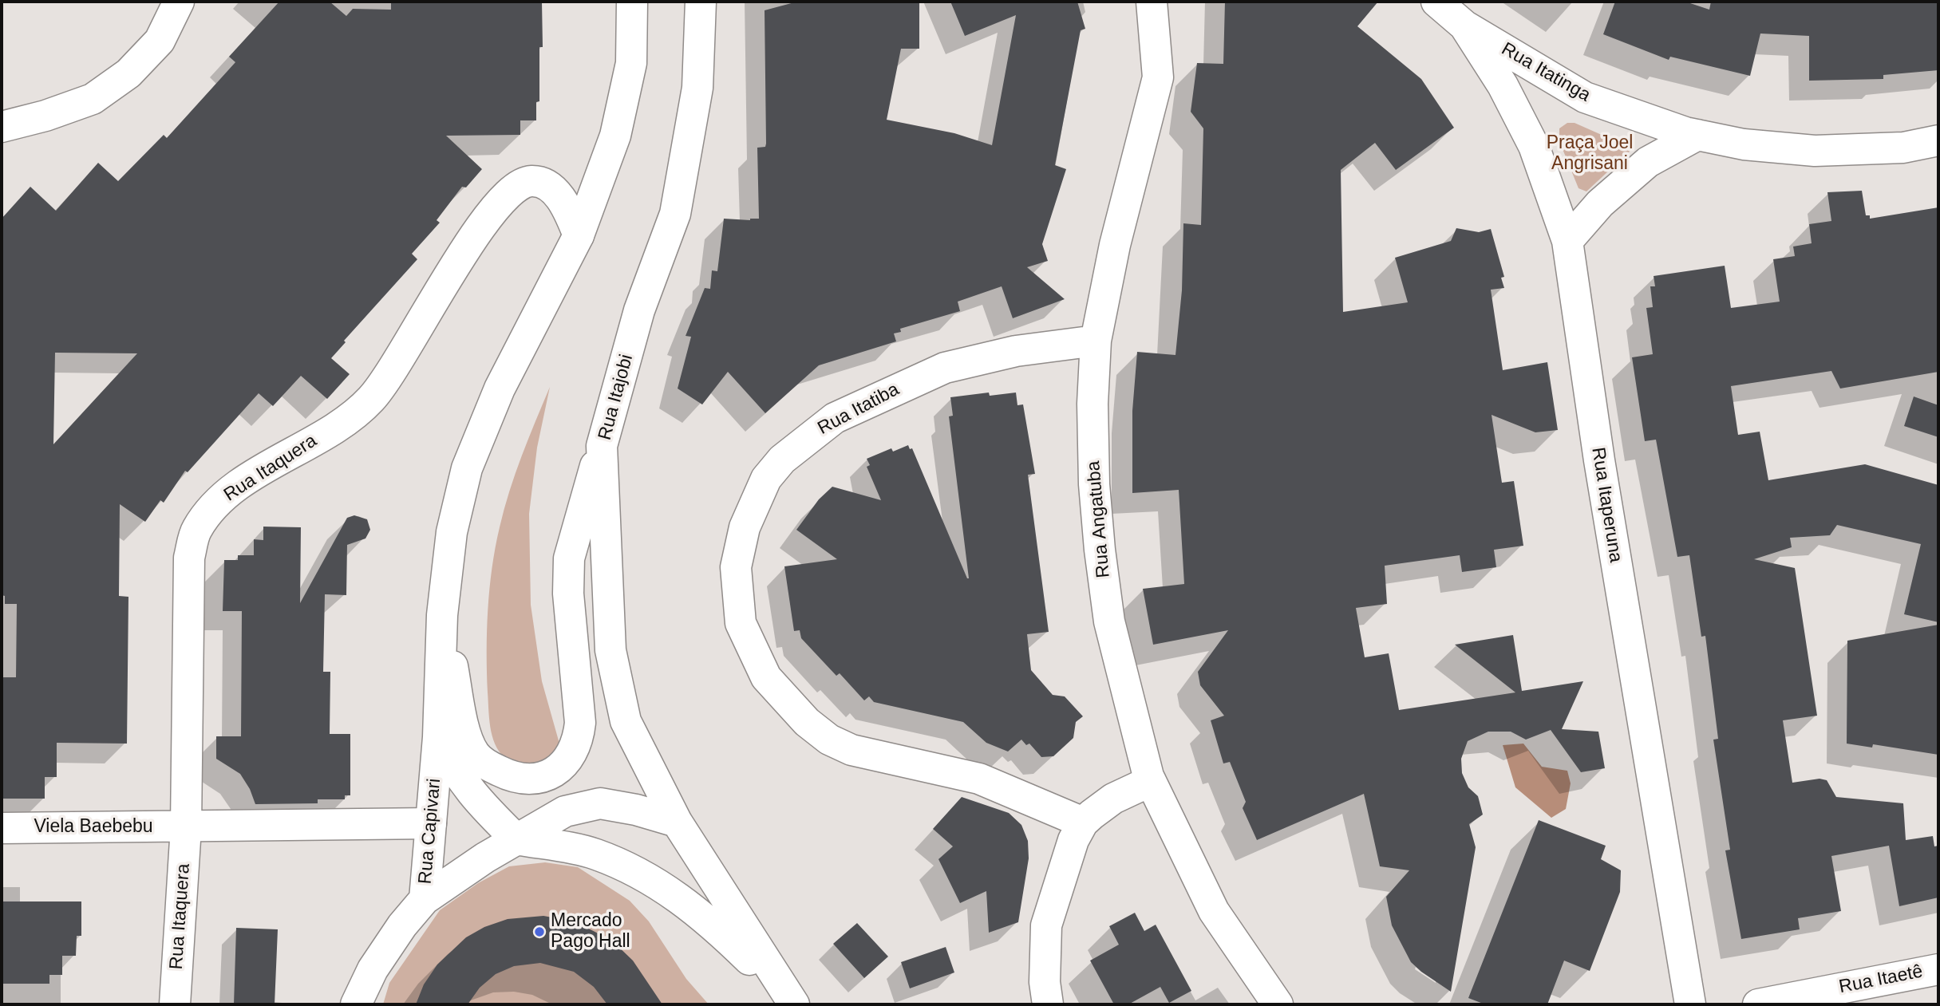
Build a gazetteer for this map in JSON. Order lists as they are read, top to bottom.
{
  "streets": {
    "street": [
      "Rua Itatinga",
      "Rua Itajobi",
      "Rua Itatiba",
      "Rua Itaquera",
      "Rua Itaperuna",
      "Rua Angatuba",
      "Viela Baebebu",
      "Rua Capivari",
      "Rua Itaetê"
    ]
  },
  "crossings": [
    ["Rua Itatinga", "Rua Itaperuna"],
    ["Rua Itatiba", "Rua Angatuba"],
    ["Rua Itaquera", "Viela Baebebu"],
    ["Viela Baebebu", "Rua Capivari"]
  ],
  "parks": ["Praça Joel Angrisani"],
  "places": ["Mercado Pago Hall"]
}
